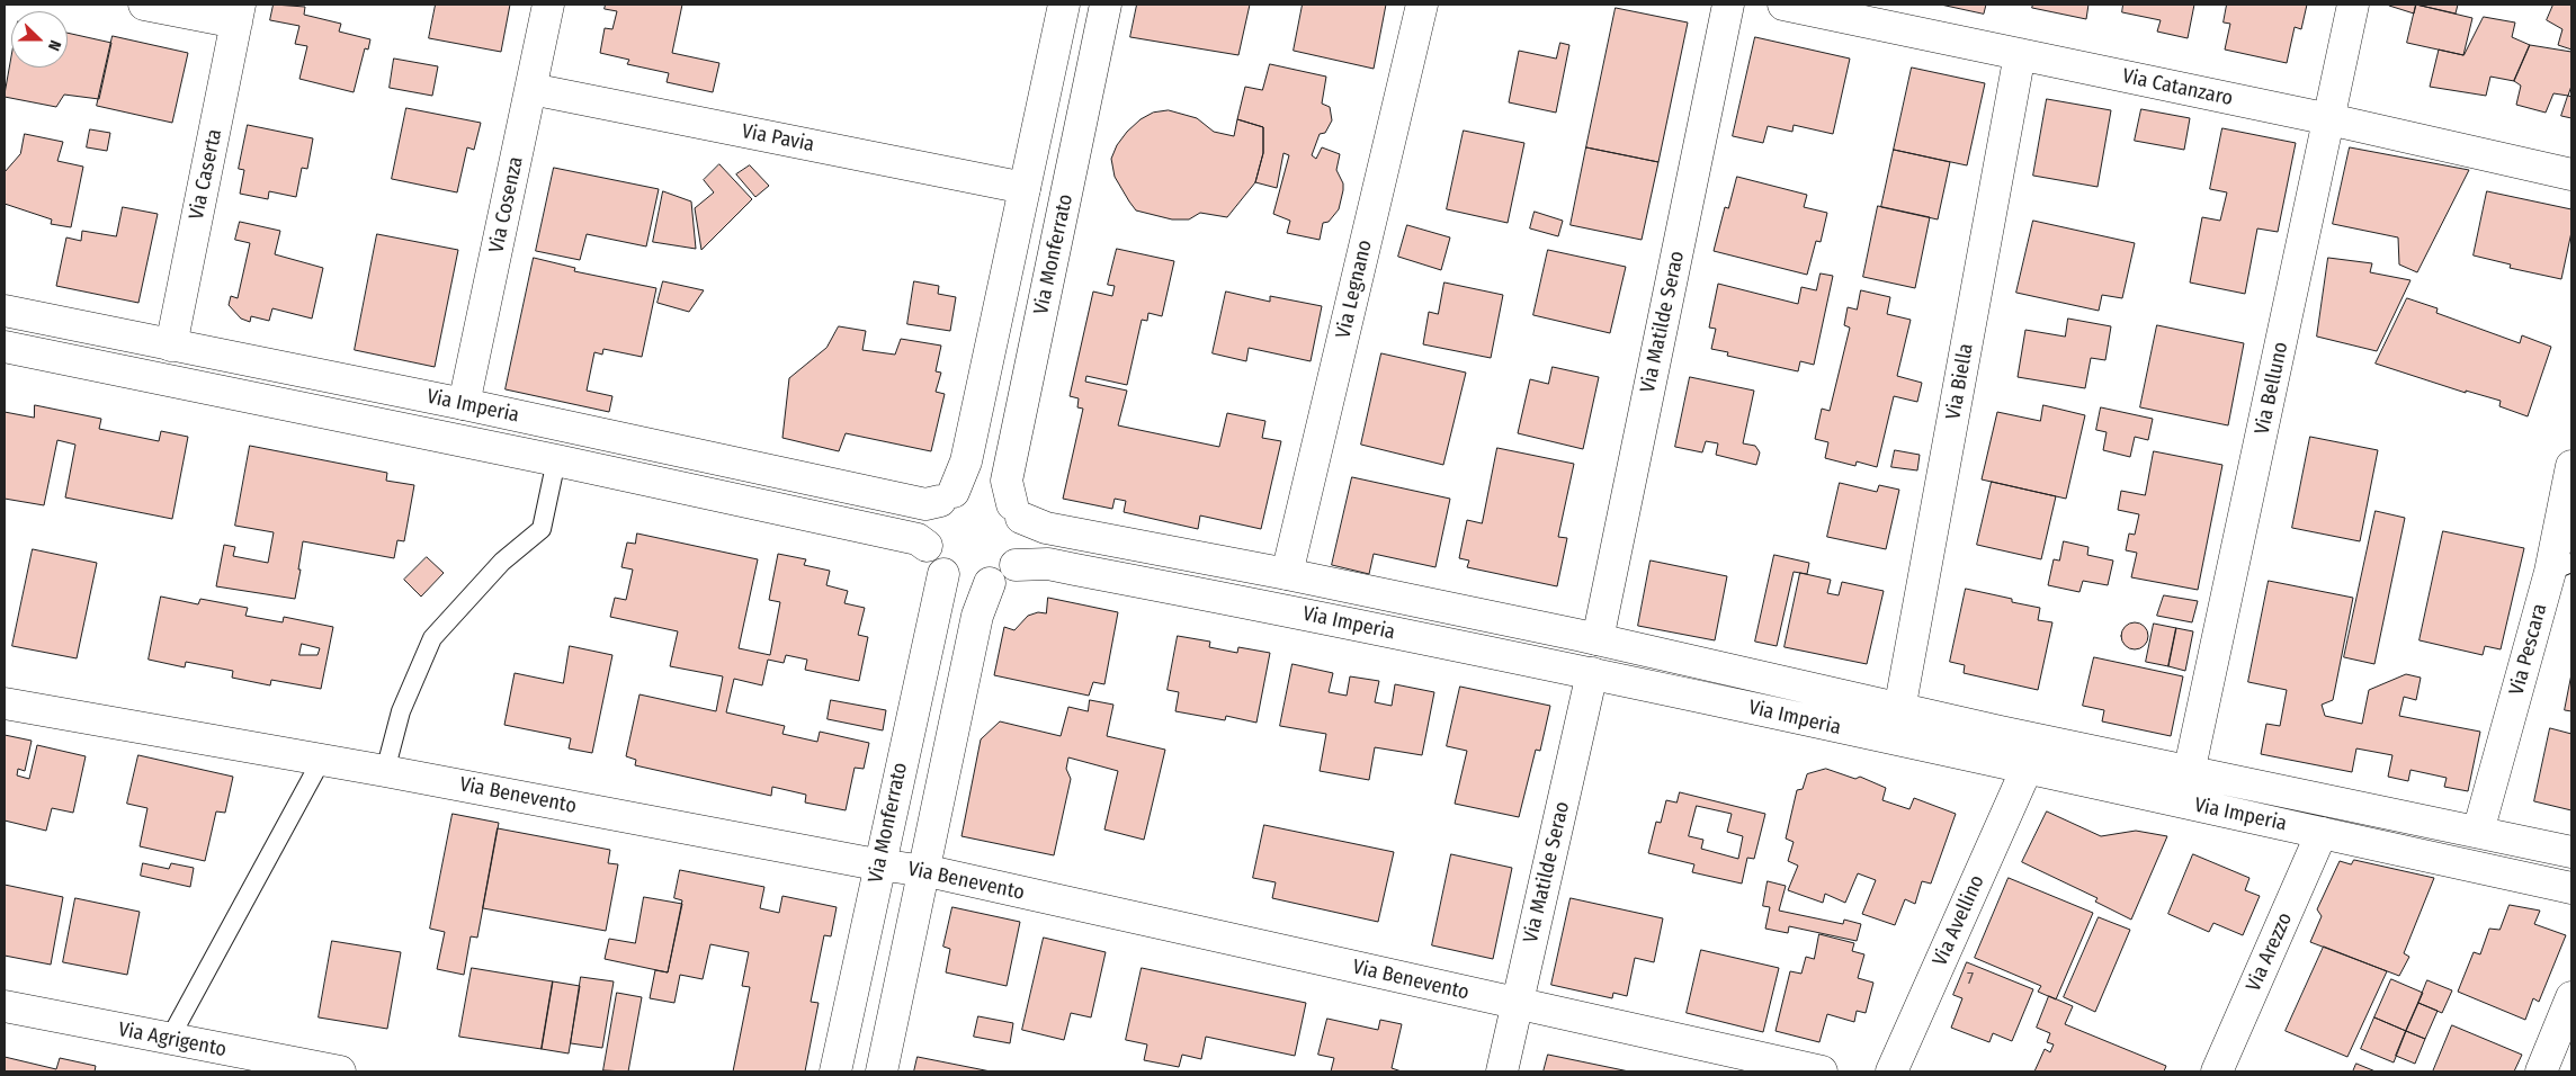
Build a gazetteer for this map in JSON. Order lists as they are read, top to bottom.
{
  "streets": {
    "street": [
      "Via Catanzaro",
      "Via Pavia",
      "Via Caserta",
      "Via Cosenza",
      "Via Monferrato",
      "Via Legnano",
      "Via Matilde Serao",
      "Via Biella",
      "Via Belluno",
      "Via Imperia",
      "Via Pescara",
      "Via Benevento",
      "Via Avellino",
      "Via Arezzo",
      "Via Agrigento"
    ]
  },
  "crossings": [
    ["Via Catanzaro", "Via Biella"],
    ["Via Catanzaro", "Via Belluno"],
    ["Via Pavia", "Via Cosenza"],
    ["Via Caserta", "Via Imperia"],
    ["Via Cosenza", "Via Imperia"],
    ["Via Monferrato", "Via Imperia"],
    ["Via Monferrato", "Via Benevento"],
    ["Via Legnano", "Via Imperia"],
    ["Via Matilde Serao", "Via Imperia"],
    ["Via Matilde Serao", "Via Benevento"],
    ["Via Biella", "Via Imperia"],
    ["Via Belluno", "Via Imperia"],
    ["Via Imperia", "Via Pescara"],
    ["Via Imperia", "Via Avellino"],
    ["Via Imperia", "Via Arezzo"]
  ],
  "house_numbers": ["7"],
  "north": "right"
}
